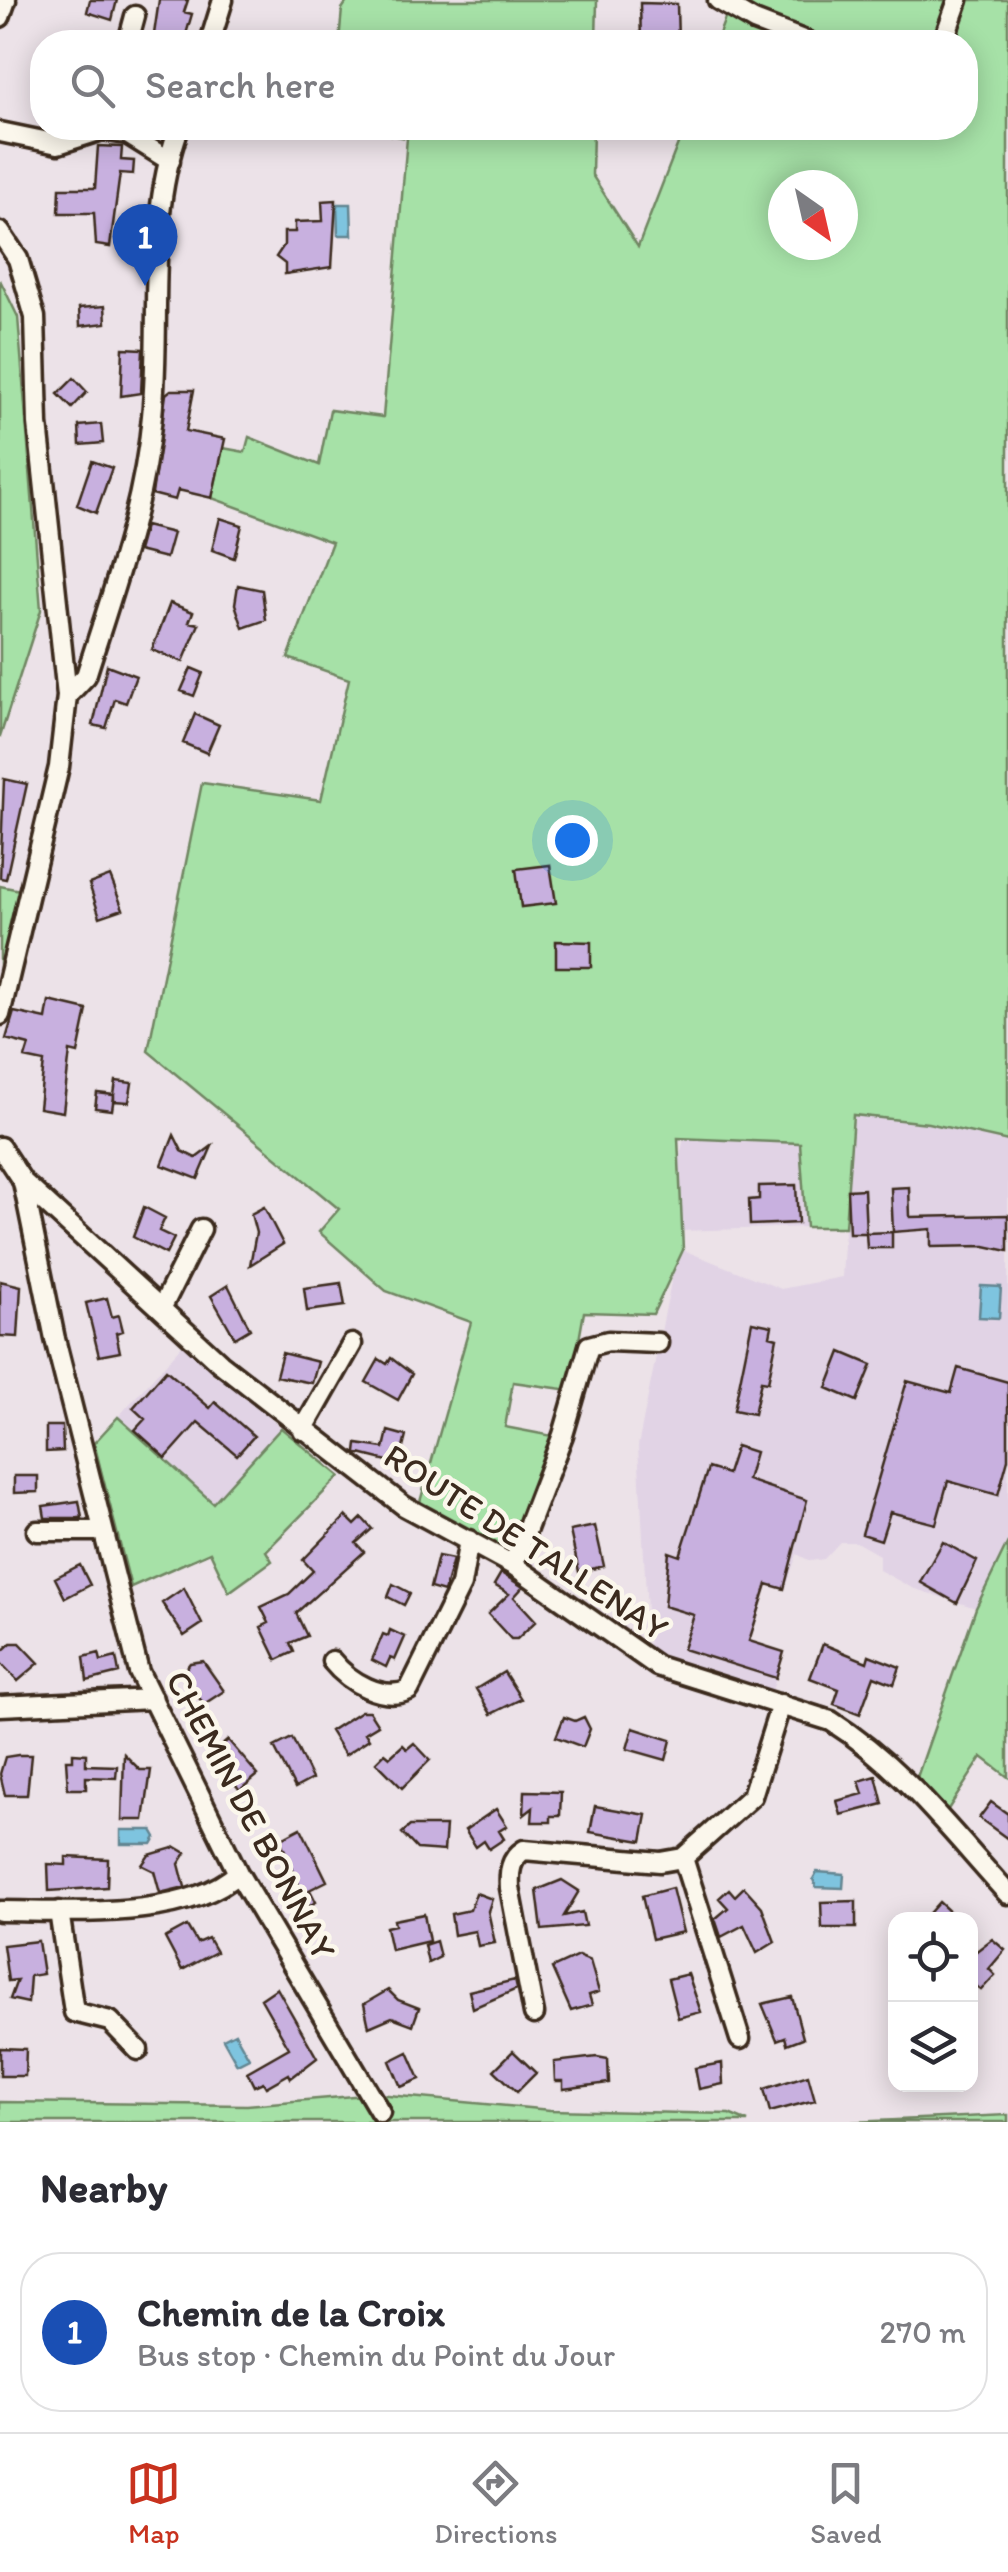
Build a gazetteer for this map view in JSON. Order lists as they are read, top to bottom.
{
  "streets": {
    "street": ["ROUTE DE TALLENAY", "CHEMIN DE BONNAY"]
  },
  "crossings": [
    ["ROUTE DE TALLENAY", "CHEMIN DE BONNAY"]
  ],
  "north": "bottom right",
  "page": {
    "search": "Search here",
    "pins": "1",
    "heading": "Nearby",
    "list": [
      {
        "mark": "1",
        "name": "Chemin de la Croix",
        "note": "Bus stop · Chemin du Point du Jour",
        "value": "270 m"
      }
    ],
    "nav": ["Map", "Directions", "Saved"]
  }
}
